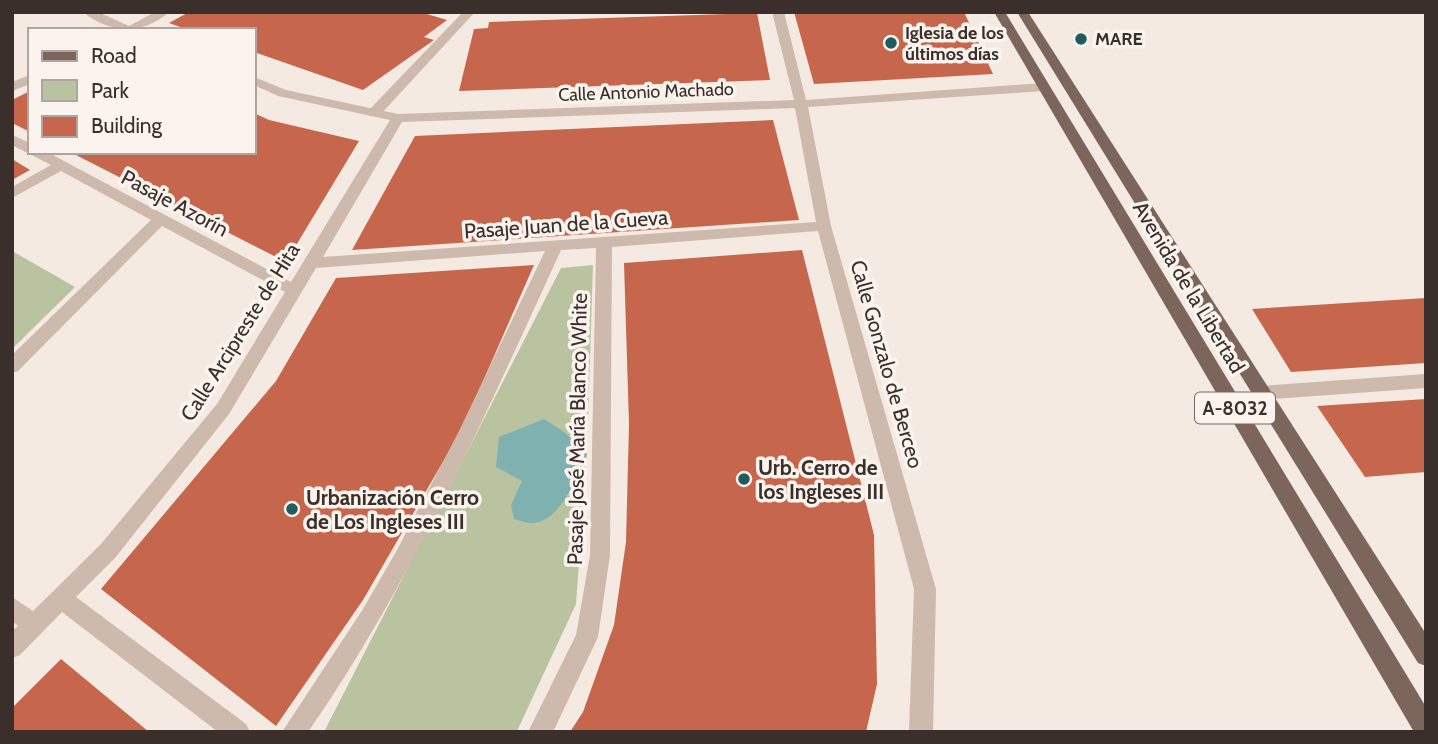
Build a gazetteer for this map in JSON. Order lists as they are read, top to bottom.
{
  "streets": {
    "main road": ["Avenida de la Libertad", "A-8032"],
    "street": [
      "Calle Antonio Machado",
      "Pasaje Azorín",
      "Pasaje Juan de la Cueva",
      "Calle Arcipreste de Hita",
      "Calle Gonzalo de Berceo",
      "Pasaje José María Blanco White"
    ]
  },
  "crossings": [
    ["Calle Antonio Machado", "Avenida de la Libertad"],
    ["Calle Antonio Machado", "Calle Arcipreste de Hita"],
    ["Calle Antonio Machado", "Calle Gonzalo de Berceo"],
    ["Pasaje Azorín", "Calle Arcipreste de Hita"],
    ["Pasaje Juan de la Cueva", "Calle Arcipreste de Hita"],
    ["Pasaje Juan de la Cueva", "Calle Gonzalo de Berceo"],
    ["Pasaje Juan de la Cueva", "Pasaje José María Blanco White"]
  ],
  "places": [
    "MARE",
    "Iglesia de los últimos días",
    "Urb. Cerro de los Ingleses III",
    "Urbanización Cerro de Los Ingleses III"
  ],
  "legend": ["Road", "Park", "Building"]
}
